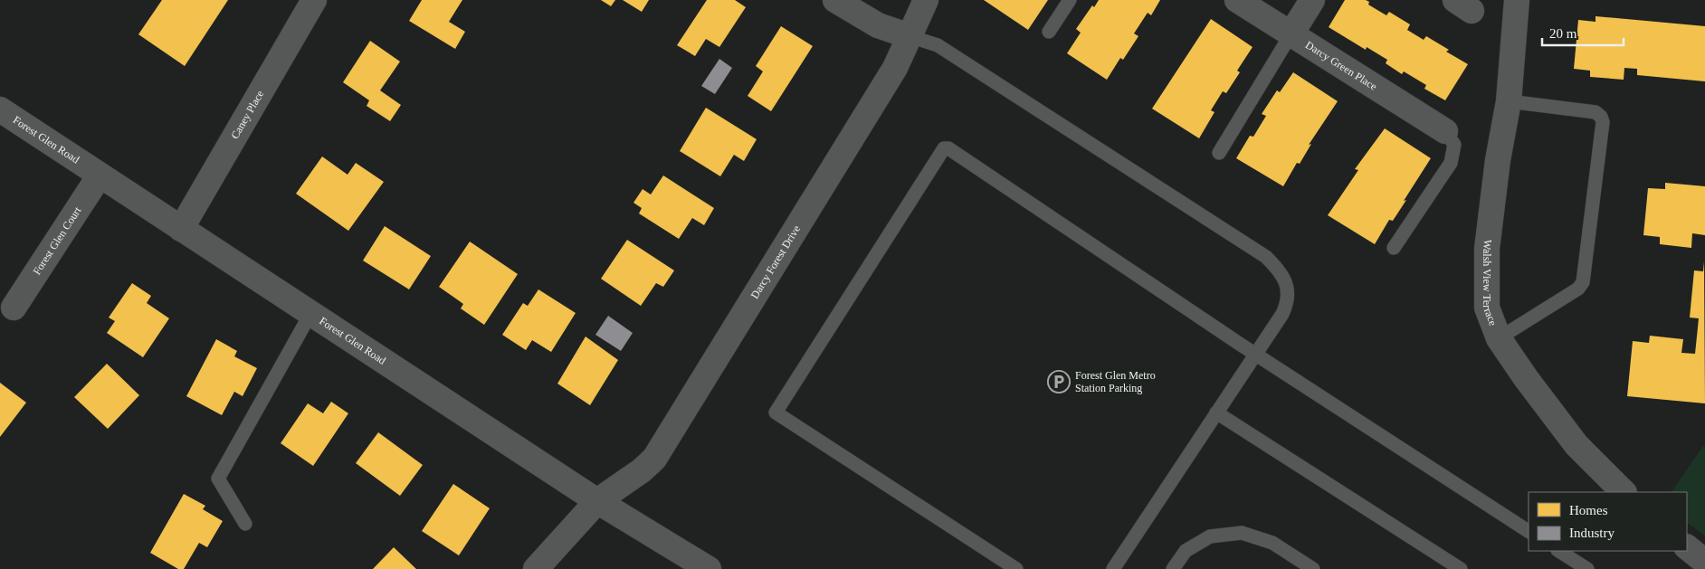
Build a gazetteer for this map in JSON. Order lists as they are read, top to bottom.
{
  "streets": {
    "street": [
      "Darcy Green Place",
      "Caney Place",
      "Forest Glen Road",
      "Forest Glen Court",
      "Darcy Forest Drive",
      "Walsh View Terrace"
    ]
  },
  "crossings": [
    ["Caney Place", "Forest Glen Road"],
    ["Forest Glen Road", "Forest Glen Court"],
    ["Forest Glen Road", "Darcy Forest Drive"]
  ],
  "places": {
    "parking": ["Forest Glen Metro Station Parking"]
  },
  "legend": ["Homes", "Industry"],
  "scale_bar": "20 m"
}
